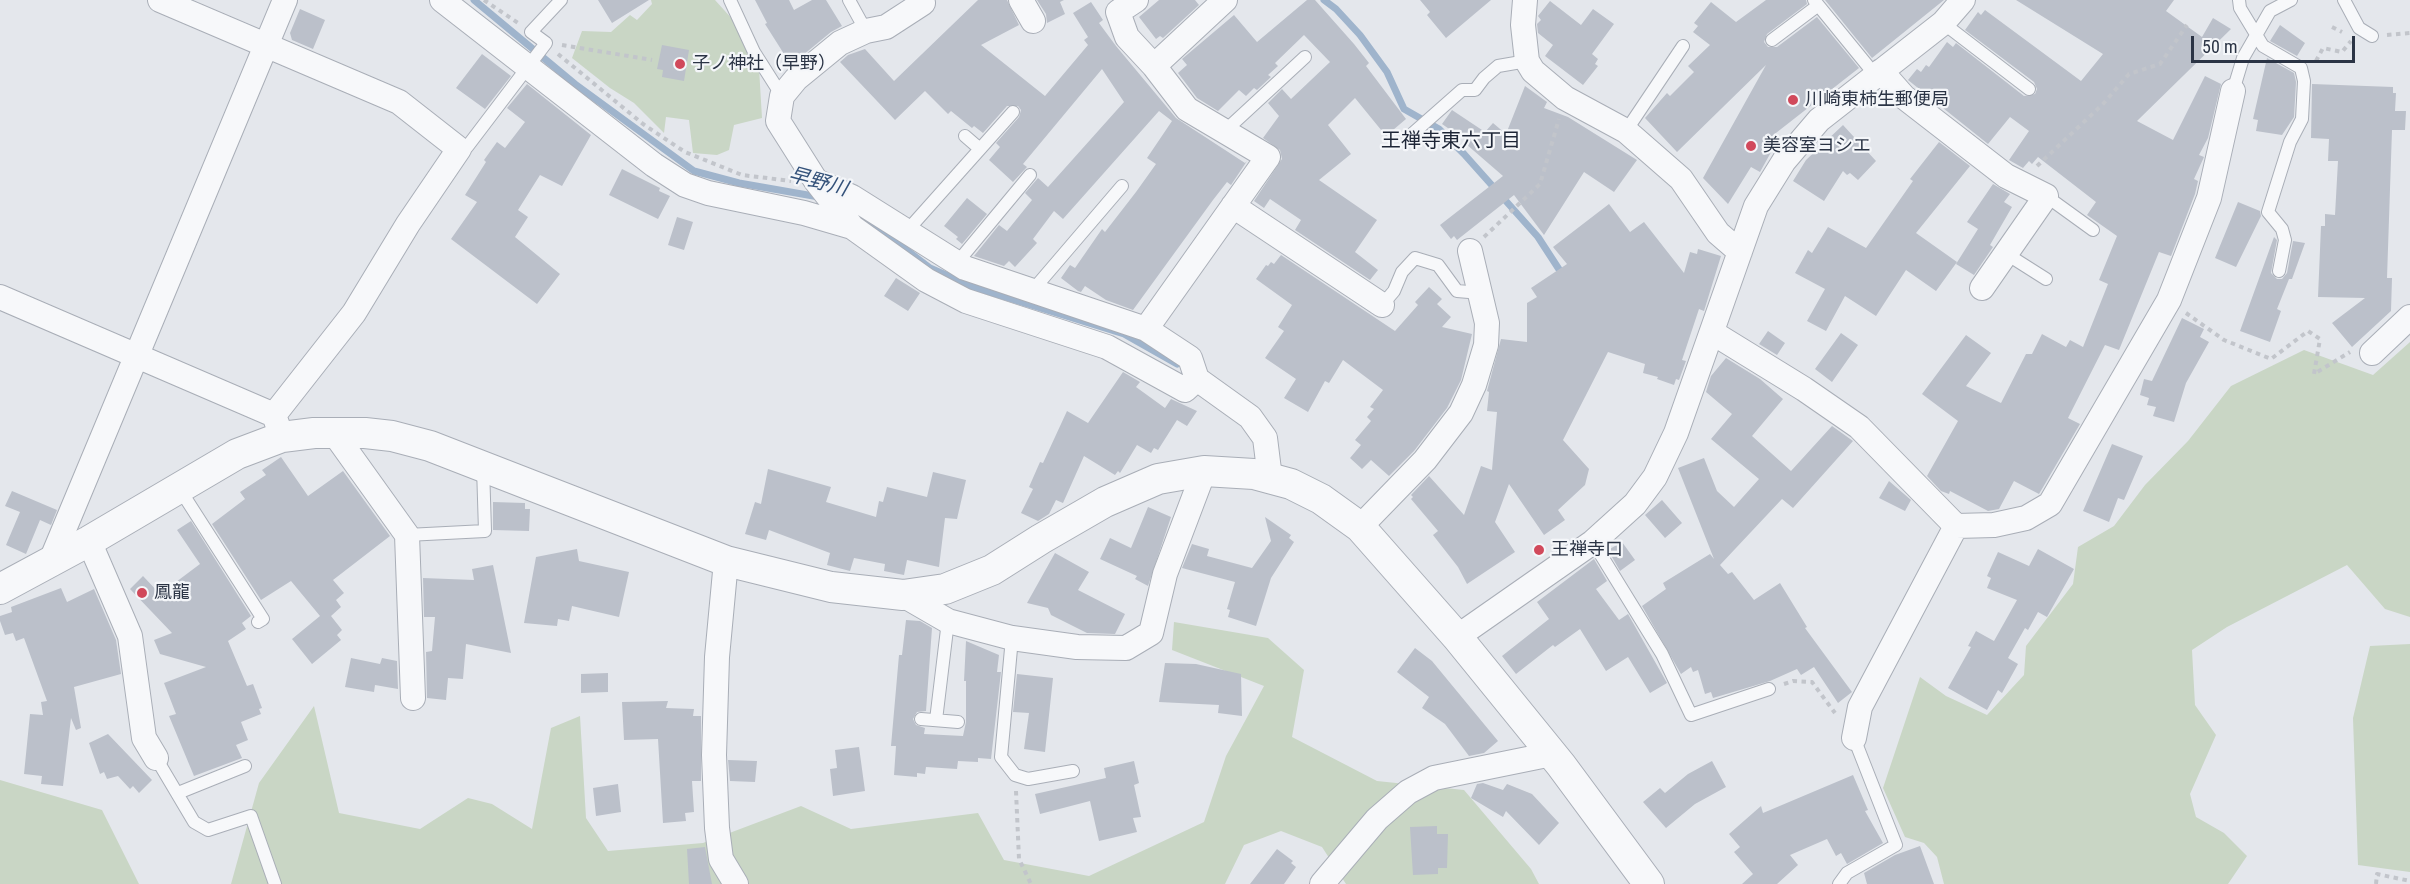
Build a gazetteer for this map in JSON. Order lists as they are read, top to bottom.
{
  "districts": ["王禅寺東六丁目"],
  "water": ["早野川"],
  "places": [
    "子ノ神社（早野）",
    "川崎東柿生郵便局",
    "美容室ヨシエ",
    "王禅寺口",
    "鳳龍"
  ],
  "scale_bar": "50 m"
}
